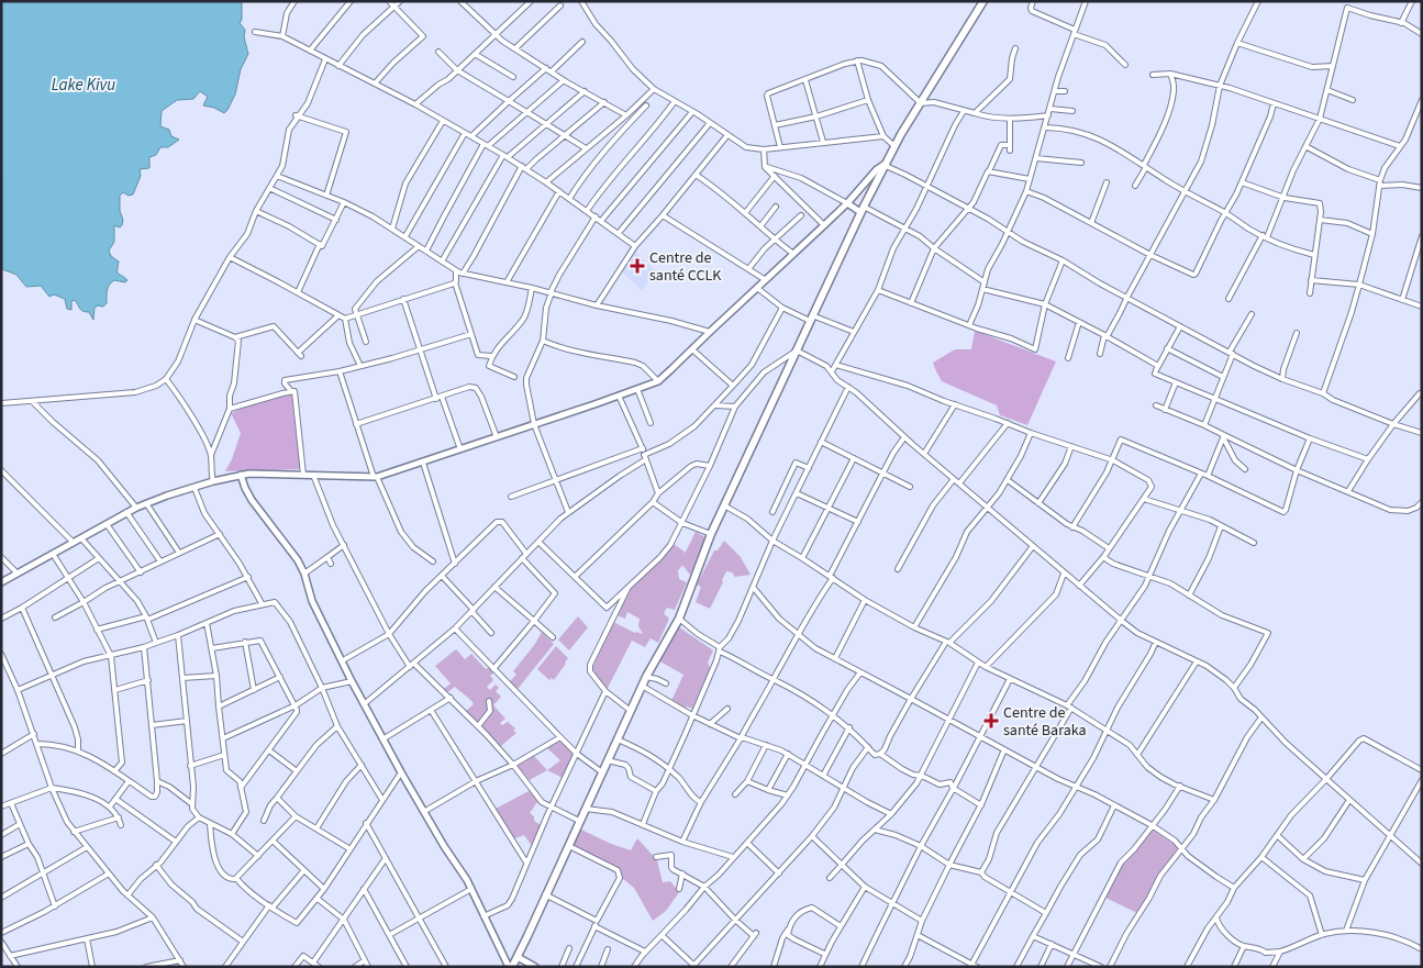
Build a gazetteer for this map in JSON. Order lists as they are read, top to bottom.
{
  "water": ["Lake Kivu"],
  "places": {
    "health": ["Centre de santé CCLK", "Centre de santé Baraka"]
  }
}
